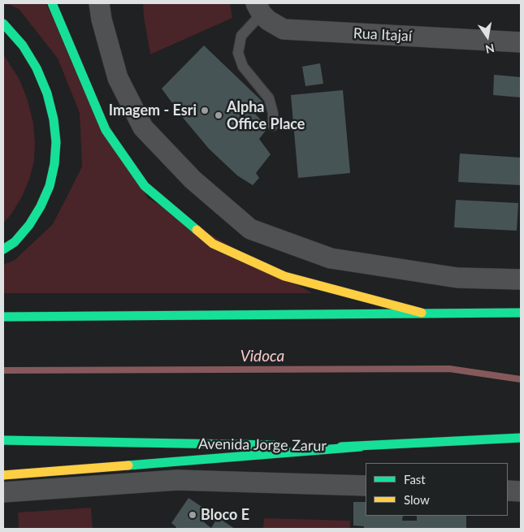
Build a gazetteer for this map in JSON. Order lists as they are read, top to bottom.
{
  "streets": {
    "main road": ["Avenida Jorge Zarur"],
    "street": ["Rua Itajaí"]
  },
  "water": ["Vidoca"],
  "places": ["Imagem - Esri", "Alpha Office Place", "Bloco E"],
  "legend": ["Fast", "Slow"],
  "north": "bottom"
}
